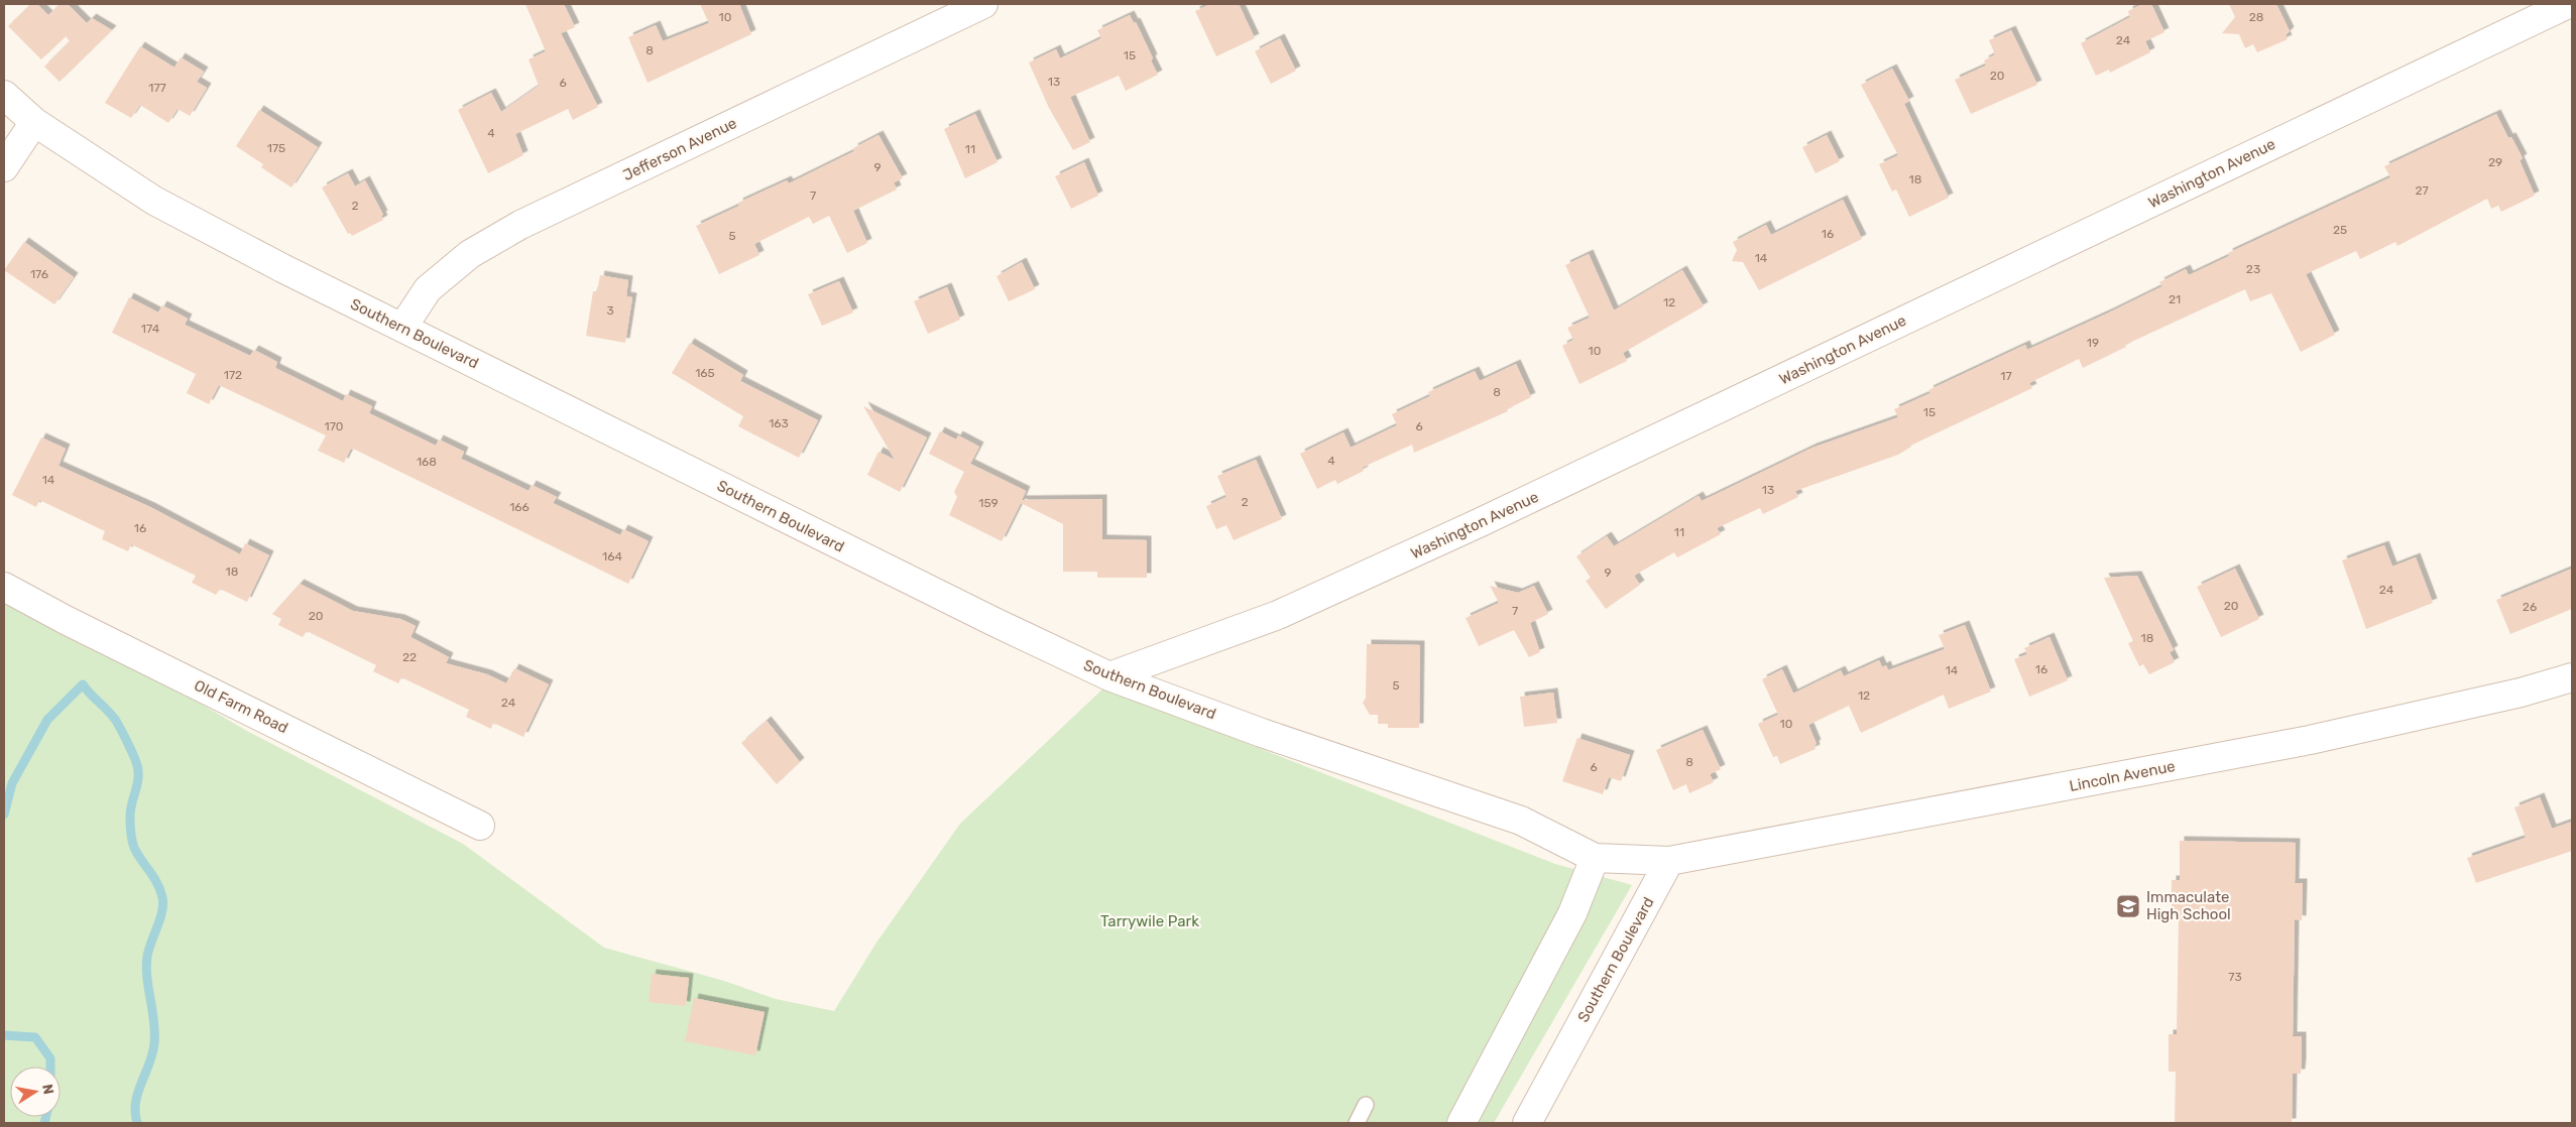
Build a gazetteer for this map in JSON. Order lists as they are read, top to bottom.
{
  "streets": {
    "street": [
      "Jefferson Avenue",
      "Washington Avenue",
      "Southern Boulevard",
      "Old Farm Road",
      "Lincoln Avenue"
    ]
  },
  "crossings": [
    ["Jefferson Avenue", "Southern Boulevard"],
    ["Washington Avenue", "Southern Boulevard"],
    ["Southern Boulevard", "Lincoln Avenue"]
  ],
  "parks": ["Tarrywile Park"],
  "places": {
    "school or university": ["Immaculate High School"]
  },
  "house_numbers": [
    "10",
    "28",
    "24",
    "8",
    "15",
    "20",
    "13",
    "6",
    "177",
    "4",
    "175",
    "11",
    "29",
    "9",
    "18",
    "27",
    "7",
    "2",
    "25",
    "16",
    "5",
    "14",
    "23",
    "176",
    "21",
    "12",
    "3",
    "174",
    "19",
    "10",
    "165",
    "172",
    "17",
    "8",
    "15",
    "163",
    "170",
    "6",
    "4",
    "168",
    "14",
    "13",
    "2",
    "159",
    "166",
    "16",
    "11",
    "164",
    "18",
    "9",
    "24",
    "20",
    "26",
    "7",
    "20",
    "18",
    "22",
    "16",
    "14",
    "5",
    "12",
    "24",
    "10",
    "8",
    "6",
    "73"
  ],
  "north": "right"
}
